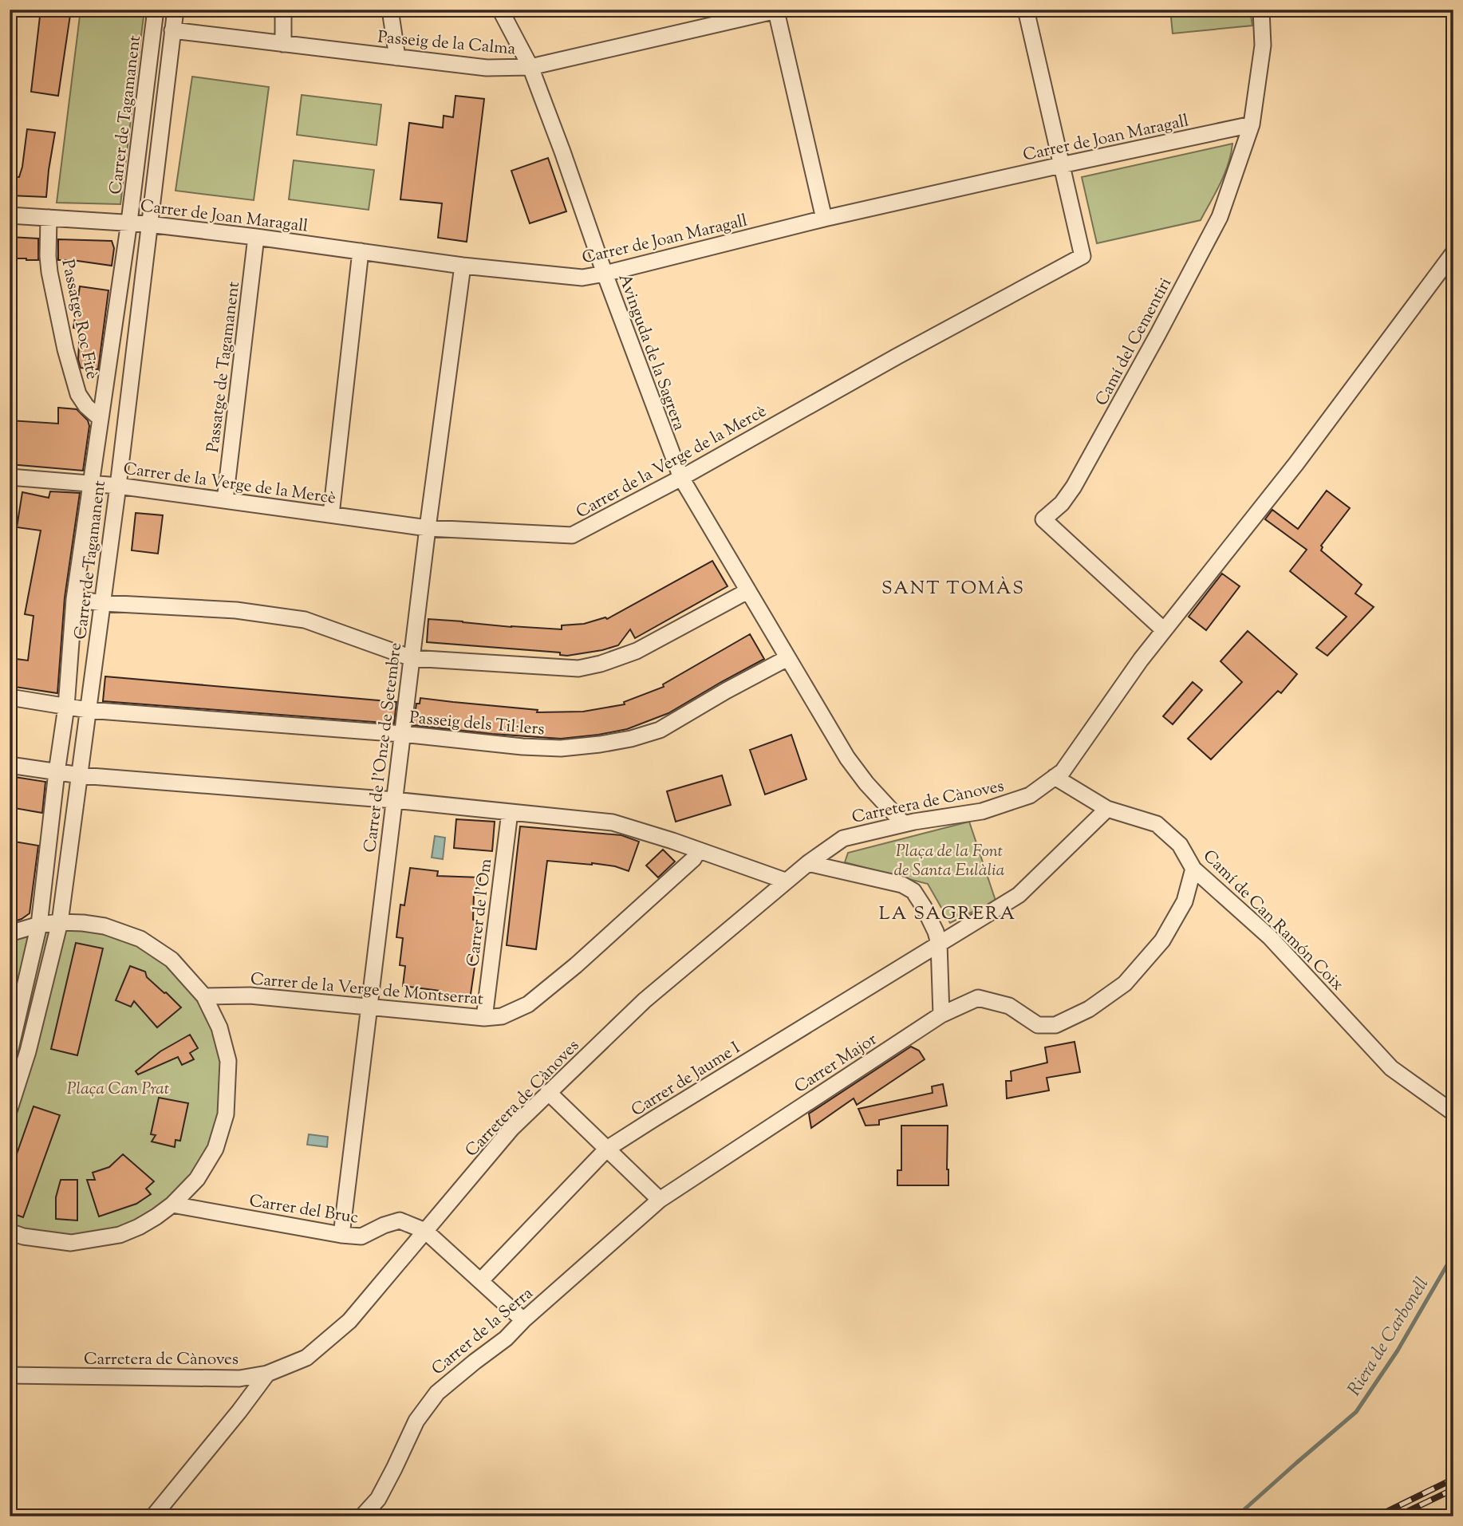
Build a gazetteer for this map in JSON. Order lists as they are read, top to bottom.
{
  "streets": {
    "street": [
      "Passeig de la Calma",
      "Carrer de Tagamanent",
      "Carrer de Joan Maragall",
      "Passatge Roc Fitè",
      "Camí del Cementiri",
      "Avinguda de la Sagrera",
      "Passatge de Tagamanent",
      "Carrer de la Verge de la Mercè",
      "Passeig dels Til·lers",
      "Carrer de l'Onze de Setembre",
      "Carretera de Cànoves",
      "Carrer de l'Om",
      "Camí de Can Ramón Coix",
      "Carrer de la Verge de Montserrat",
      "Carrer Major",
      "Carrer de Jaume I",
      "Carrer del Bruc",
      "Carrer de la Serra"
    ]
  },
  "crossings": [
    ["Passeig de la Calma", "Carrer de Tagamanent"],
    ["Passeig de la Calma", "Avinguda de la Sagrera"],
    ["Carrer de Tagamanent", "Carrer de Joan Maragall"],
    ["Carrer de Tagamanent", "Passatge Roc Fitè"],
    ["Carrer de Tagamanent", "Carrer de la Verge de la Mercè"],
    ["Carrer de Tagamanent", "Passeig dels Til·lers"],
    ["Carrer de Joan Maragall", "Passatge Roc Fitè"],
    ["Carrer de Joan Maragall", "Camí del Cementiri"],
    ["Carrer de Joan Maragall", "Avinguda de la Sagrera"],
    ["Carrer de Joan Maragall", "Passatge de Tagamanent"],
    ["Carrer de Joan Maragall", "Carrer de la Verge de la Mercè"],
    ["Carrer de Joan Maragall", "Carrer de l'Onze de Setembre"],
    ["Camí del Cementiri", "Carretera de Cànoves"],
    ["Avinguda de la Sagrera", "Carrer de la Verge de la Mercè"],
    ["Avinguda de la Sagrera", "Passeig dels Til·lers"],
    ["Avinguda de la Sagrera", "Carretera de Cànoves"],
    ["Passatge de Tagamanent", "Carrer de la Verge de la Mercè"],
    ["Carrer de la Verge de la Mercè", "Carrer de l'Onze de Setembre"],
    ["Passeig dels Til·lers", "Carrer de l'Onze de Setembre"],
    ["Carrer de l'Onze de Setembre", "Carrer de la Verge de Montserrat"],
    ["Carrer de l'Onze de Setembre", "Carrer del Bruc"],
    ["Carretera de Cànoves", "Camí de Can Ramón Coix"],
    ["Carretera de Cànoves", "Carrer del Bruc"],
    ["Carrer de l'Om", "Carrer de la Verge de Montserrat"],
    ["Camí de Can Ramón Coix", "Carrer Major"],
    ["Camí de Can Ramón Coix", "Carrer de Jaume I"],
    ["Carrer Major", "Carrer de la Serra"]
  ],
  "districts": ["SANT TOMÀS", "LA SAGRERA"],
  "water": ["Riera de Carbonell"],
  "parks": ["Plaça de la Font de Santa Eulàlia", "Plaça Can Prat"]
}
